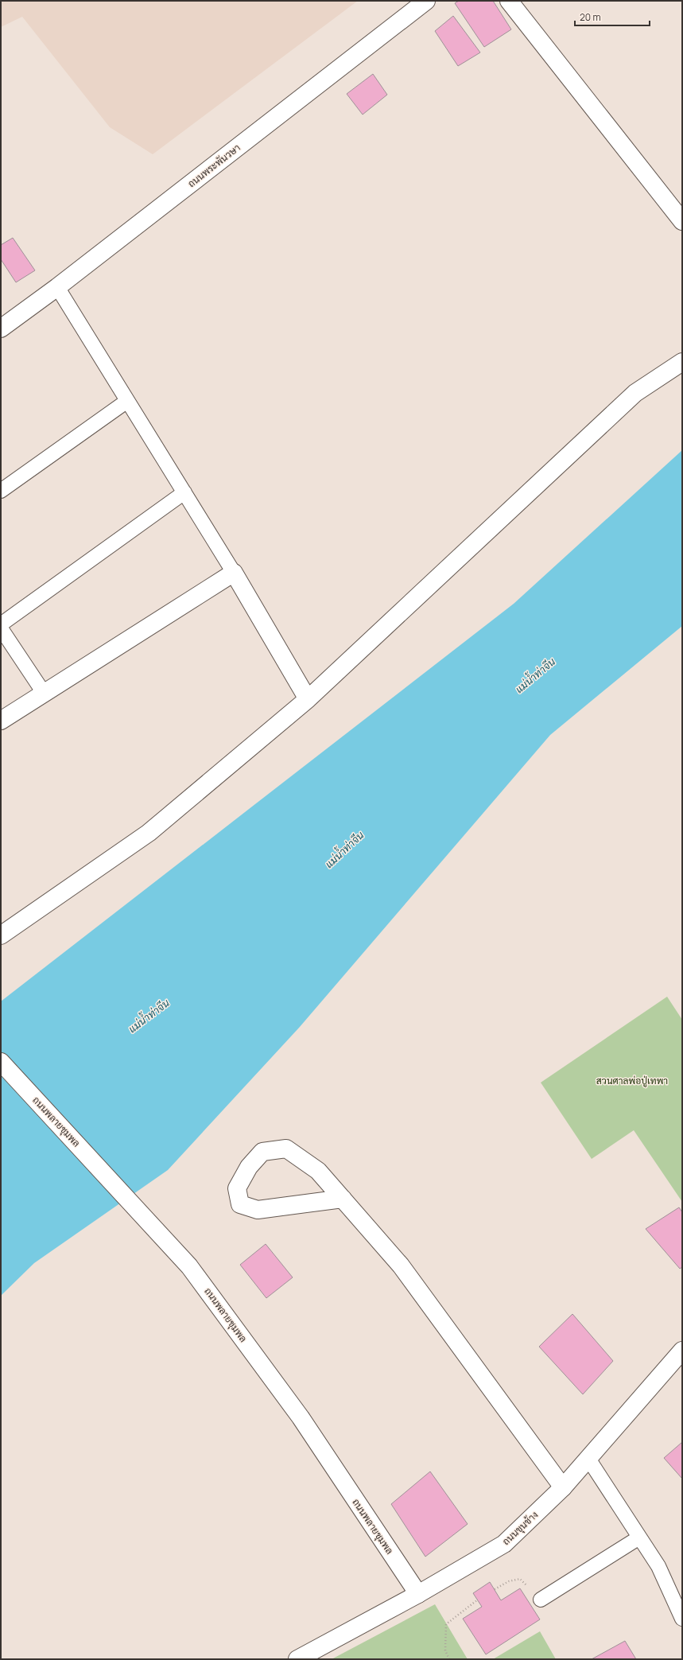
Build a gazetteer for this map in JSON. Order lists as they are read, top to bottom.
{
  "streets": {
    "street": ["ถนนพระพันวษา", "ถนนพลายชุมพล", "ถนนขุนช้าง"]
  },
  "crossings": [
    ["ถนนพลายชุมพล", "ถนนขุนช้าง"]
  ],
  "water": ["แม่น้ำท่าจีน"],
  "parks": ["สวนศาลพ่อปู่เทพา"],
  "scale_bar": "20 m"
}
